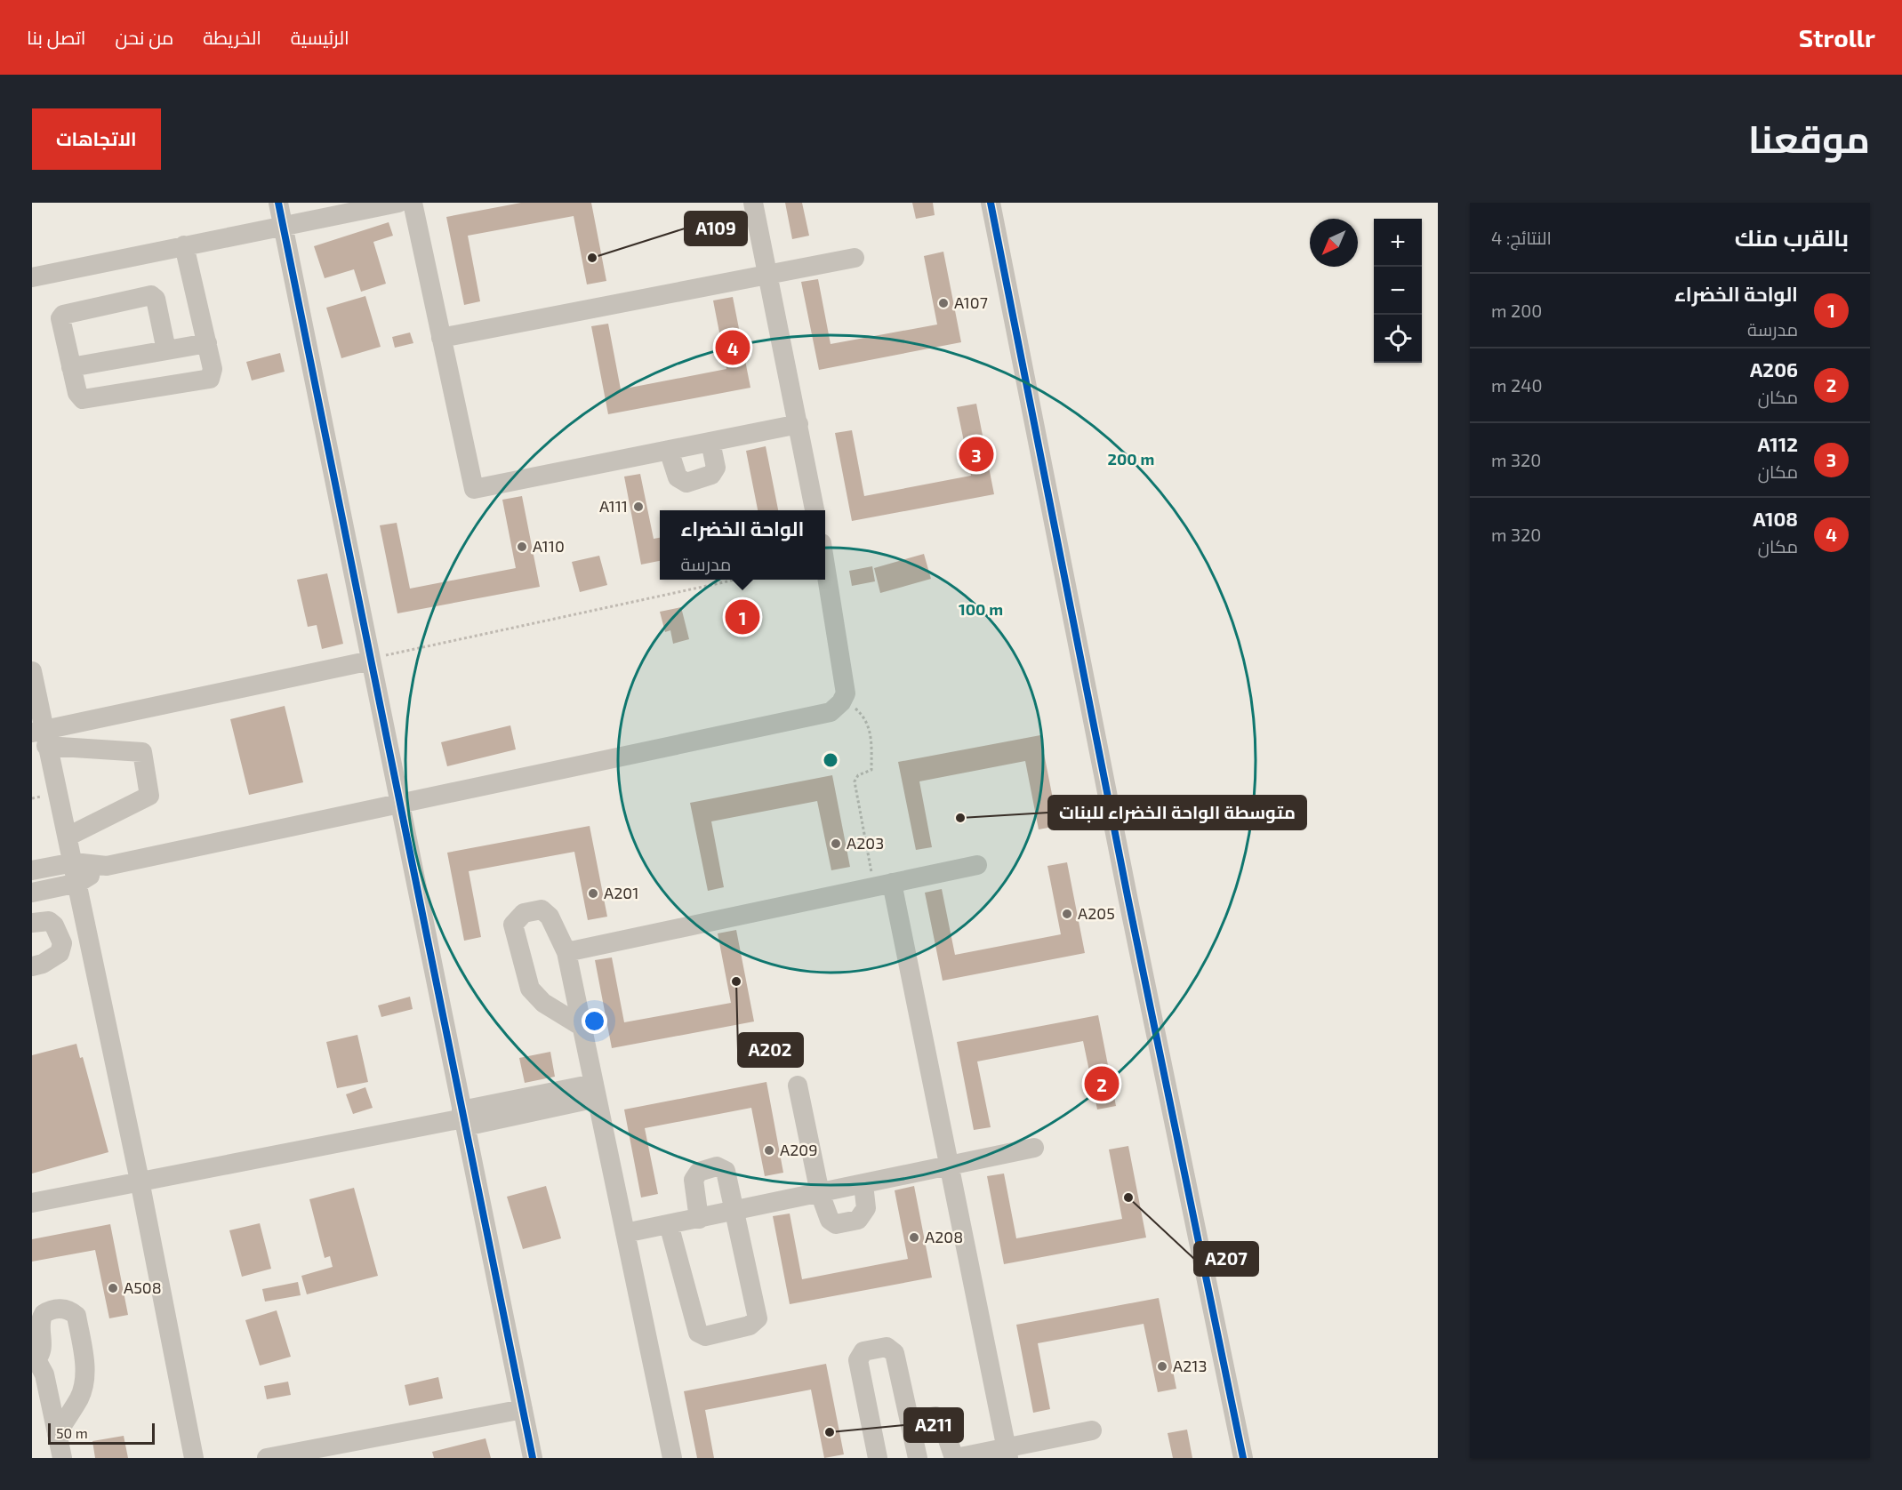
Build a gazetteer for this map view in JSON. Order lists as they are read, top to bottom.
{
  "places": [
    "A109",
    "A107",
    "A111",
    "A110",
    "متوسطة الواحة الخضراء للبنات",
    "A203",
    "A201",
    "A205",
    "A202",
    "A209",
    "A207",
    "A208",
    "A508",
    "A213",
    "A211"
  ],
  "scale_bar": "50 m",
  "north": "bottom left",
  "page": {
    "header": "Strollr",
    "nav": [
      "الرئيسية",
      "الخريطة",
      "من نحن",
      "اتصل بنا"
    ],
    "title": "موقعنا",
    "buttons": "الاتجاهات",
    "heading": ["بالقرب منك", "النتائج: 4"],
    "map_buttons": ["+", "−"],
    "list": [
      {
        "mark": "1",
        "name": "الواحة الخضراء",
        "note": "مدرسة",
        "value": "200 m"
      },
      {
        "mark": "2",
        "name": "A206",
        "note": "مكان",
        "value": "240 m"
      },
      {
        "mark": "3",
        "name": "A112",
        "note": "مكان",
        "value": "320 m"
      },
      {
        "mark": "4",
        "name": "A108",
        "note": "مكان",
        "value": "320 m"
      }
    ],
    "pins": [
      "4",
      "3",
      "1",
      "2"
    ],
    "popup": ["الواحة الخضراء", "مدرسة"],
    "scale": "50 m"
  },
  "rings": ["200 m", "100 m"]
}
